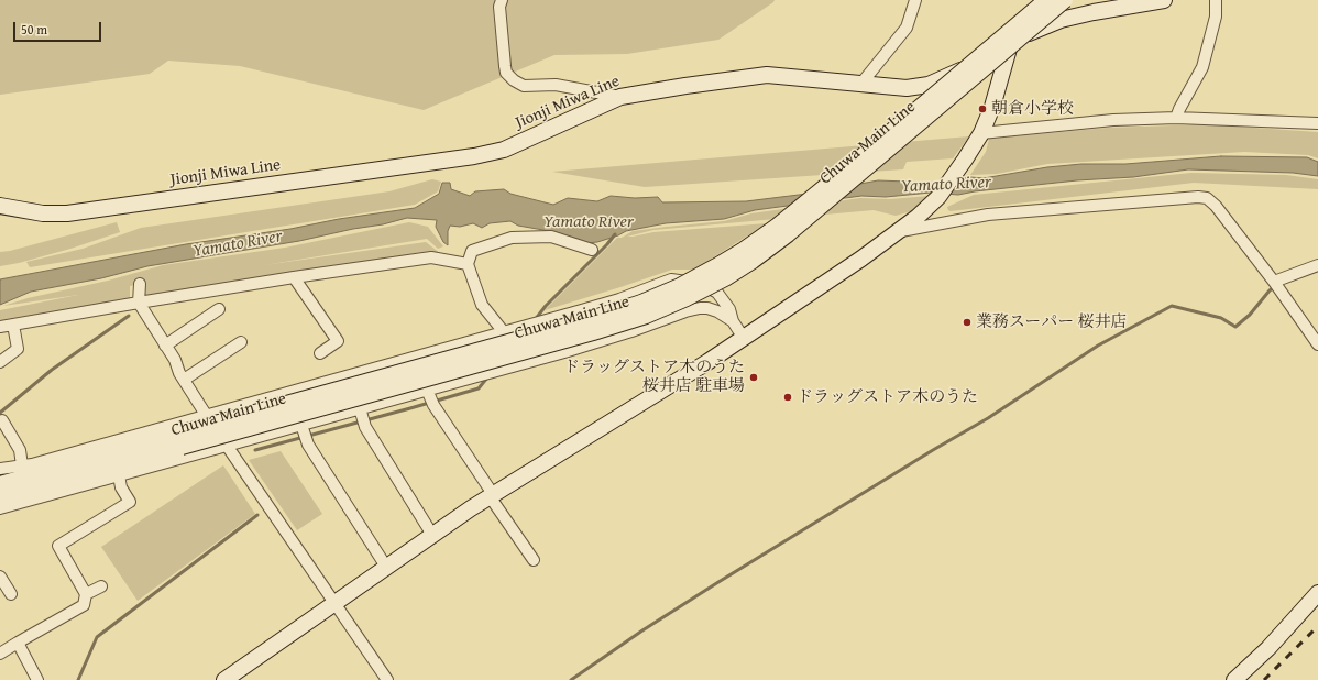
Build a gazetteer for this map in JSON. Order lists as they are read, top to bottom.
{
  "streets": {
    "main road": ["Jionji Miwa Line", "Chuwa Main Line"]
  },
  "water": ["Yamato River"],
  "places": [
    "朝倉小学校",
    "業務スーパー 桜井店",
    "ドラッグストア木のうた 桜井店 駐車場",
    "ドラッグストア木のうた"
  ],
  "scale_bar": "50 m"
}
